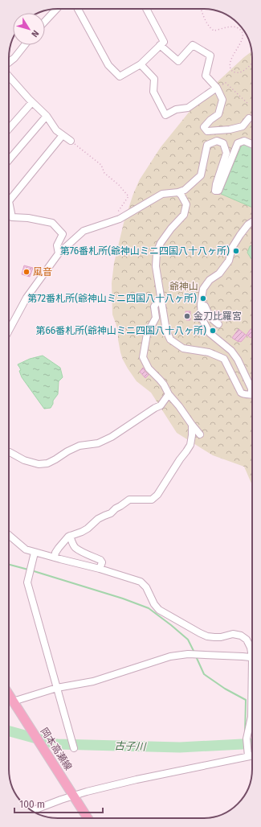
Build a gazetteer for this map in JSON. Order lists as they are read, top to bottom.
{
  "streets": {
    "main road": ["岡本高瀬線"]
  },
  "water": ["古子川"],
  "parks": ["爺神山"],
  "places": [
    "第76番札所(爺神山ミニ四国八十八ヶ所)",
    "風音",
    "第72番札所(爺神山ミニ四国八十八ヶ所)",
    "金刀比羅宮",
    "第66番札所(爺神山ミニ四国八十八ヶ所)"
  ],
  "scale_bar": "100 m",
  "north": "bottom right"
}
